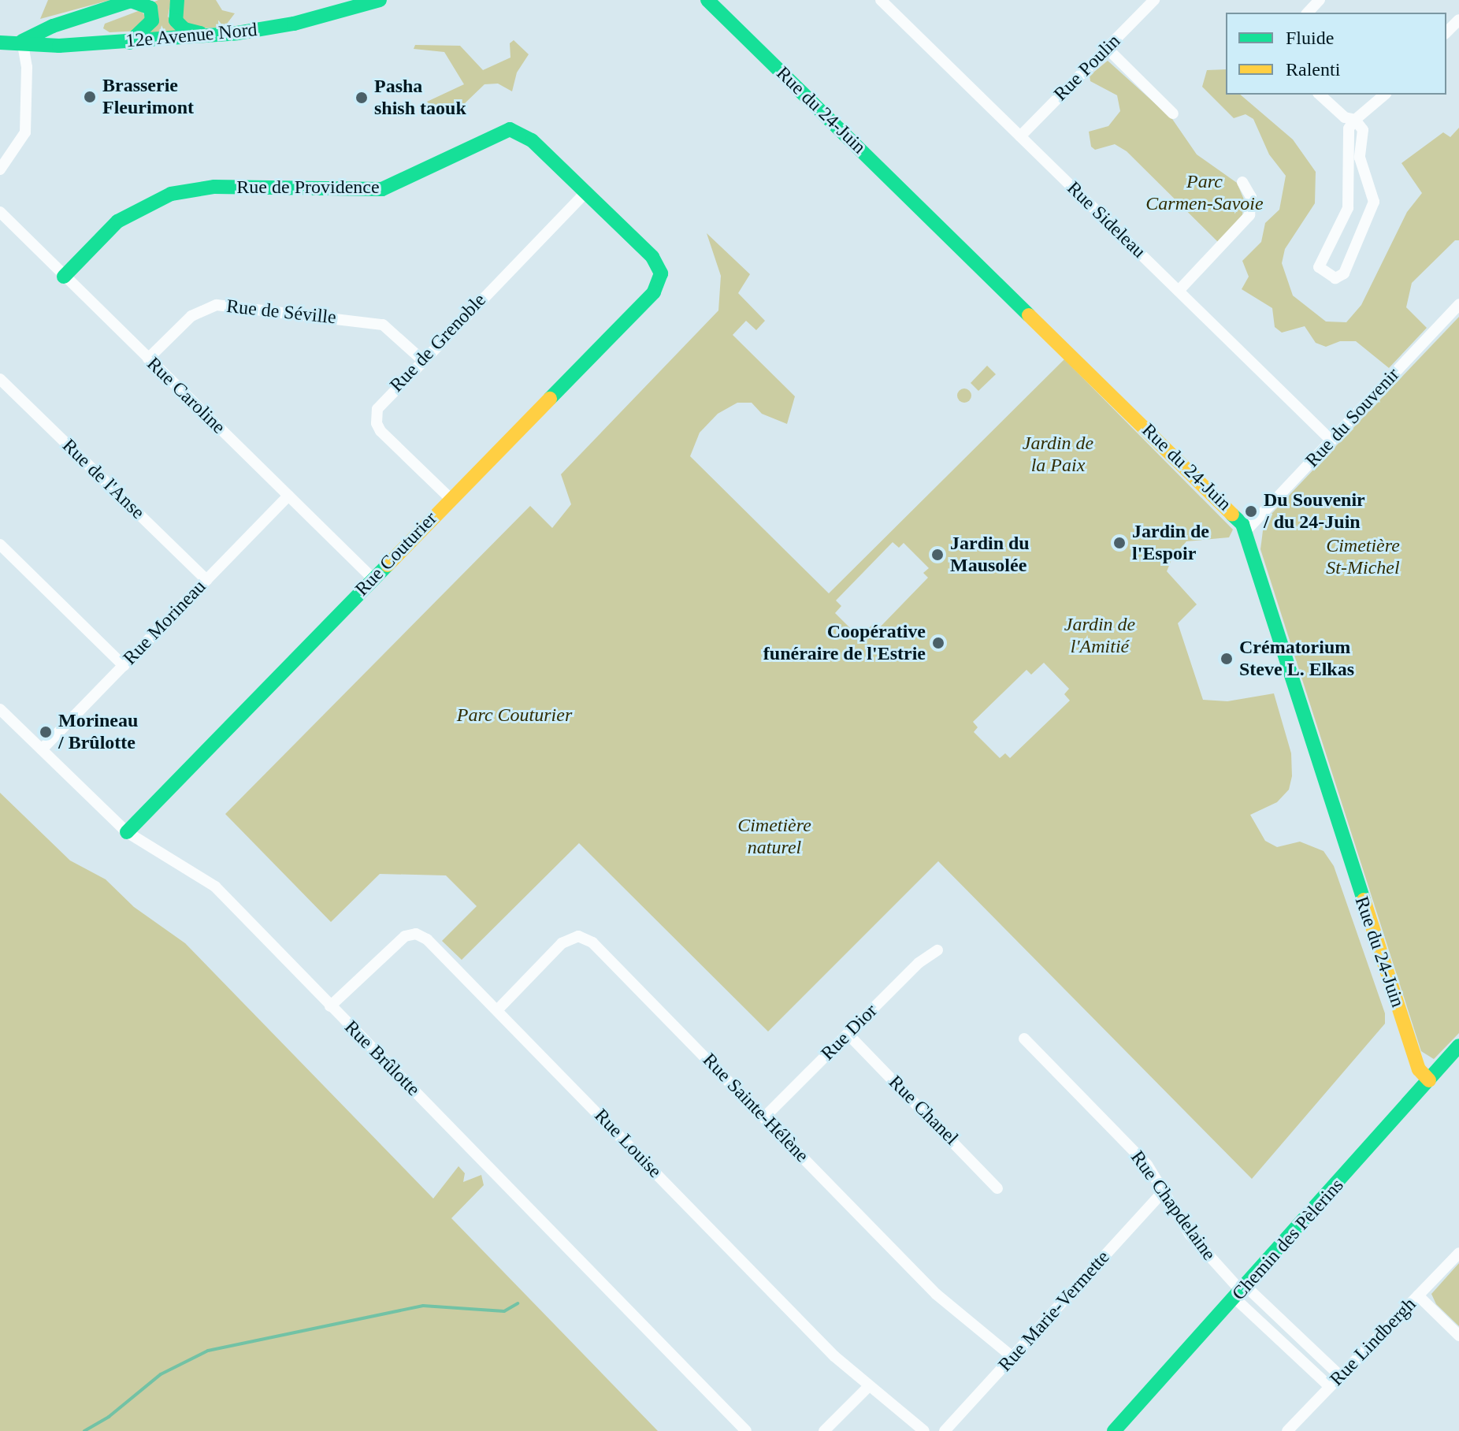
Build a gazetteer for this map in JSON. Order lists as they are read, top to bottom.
{
  "streets": {
    "street": [
      "12e Avenue Nord",
      "Rue Poulin",
      "Rue du 24-Juin",
      "Rue de Providence",
      "Rue Sideleau",
      "Rue de Séville",
      "Rue de Grenoble",
      "Rue Caroline",
      "Rue du Souvenir",
      "Rue de l'Anse",
      "Rue Couturier",
      "Rue Morineau",
      "Rue Dior",
      "Rue Brûlotte",
      "Rue Sainte-Hélène",
      "Rue Chanel",
      "Rue Louise",
      "Rue Chapdelaine",
      "Chemin des Pèlerins",
      "Rue Marie-Vermette",
      "Rue Lindbergh"
    ]
  },
  "crossings": [
    ["Rue Poulin", "Rue Sideleau"],
    ["Rue du 24-Juin", "Rue du Souvenir"],
    ["Rue du 24-Juin", "Chemin des Pèlerins"],
    ["Rue de Providence", "Rue de Grenoble"],
    ["Rue de Providence", "Rue Caroline"],
    ["Rue de Providence", "Rue Couturier"],
    ["Rue Sideleau", "Rue du Souvenir"],
    ["Rue de Séville", "Rue de Grenoble"],
    ["Rue de Séville", "Rue Caroline"],
    ["Rue de Grenoble", "Rue Couturier"],
    ["Rue Caroline", "Rue Couturier"],
    ["Rue Caroline", "Rue Morineau"],
    ["Rue de l'Anse", "Rue Morineau"],
    ["Rue Couturier", "Rue Brûlotte"],
    ["Rue Morineau", "Rue Brûlotte"],
    ["Rue Dior", "Rue Sainte-Hélène"],
    ["Rue Dior", "Rue Chanel"],
    ["Rue Brûlotte", "Rue Louise"],
    ["Rue Sainte-Hélène", "Rue Louise"],
    ["Rue Sainte-Hélène", "Rue Marie-Vermette"],
    ["Rue Chapdelaine", "Chemin des Pèlerins"],
    ["Rue Chapdelaine", "Rue Marie-Vermette"]
  ],
  "parks": [
    "Parc Carmen-Savoie",
    "Jardin de la Paix",
    "Cimetière St-Michel",
    "Jardin de l'Amitié",
    "Parc Couturier",
    "Cimetière naturel"
  ],
  "places": [
    "Brasserie Fleurimont",
    "Pasha shish taouk",
    "Du Souvenir / du 24-Juin",
    "Jardin de l'Espoir",
    "Jardin du Mausolée",
    "Coopérative funéraire de l'Estrie",
    "Crématorium Steve L. Elkas",
    "Morineau / Brûlotte"
  ],
  "legend": ["Fluide", "Ralenti"]
}
